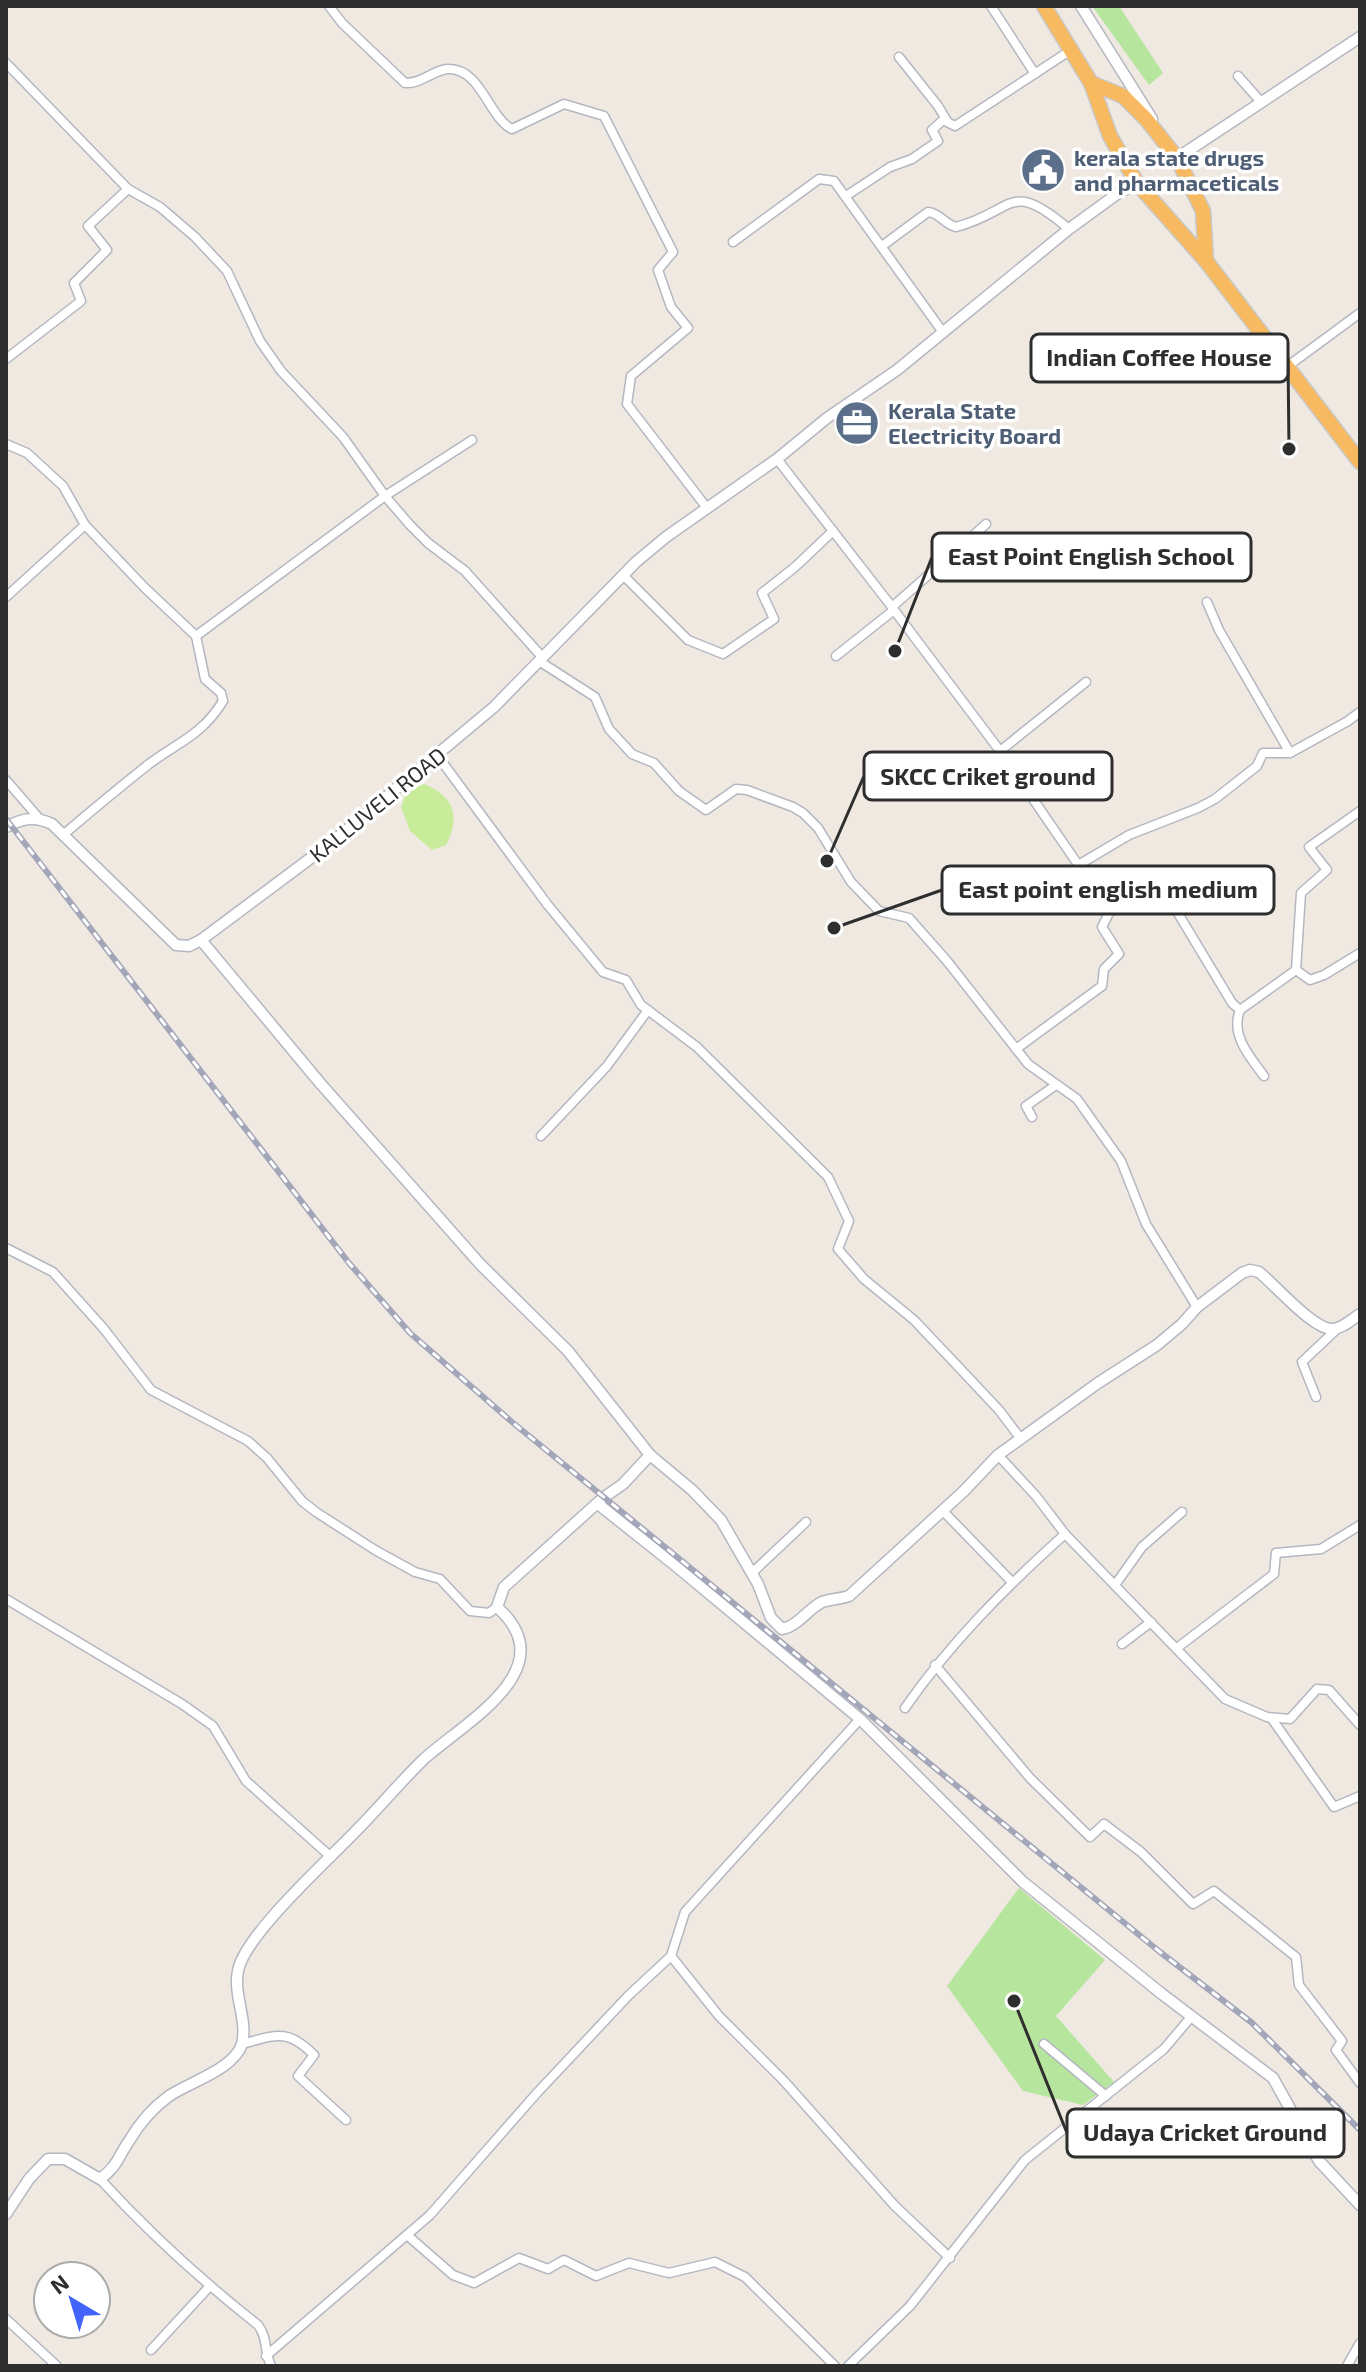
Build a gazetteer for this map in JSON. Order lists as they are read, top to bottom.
{
  "streets": {
    "street": ["KALLUVELI ROAD"]
  },
  "places": {
    "public building": ["kerala state drugs and pharmaceticals"],
    "office": ["Kerala State Electricity Board"],
    "other": [
      "Indian Coffee House",
      "East Point English School",
      "SKCC Criket ground",
      "East point english medium",
      "Udaya Cricket Ground"
    ]
  },
  "north": "top left"
}
